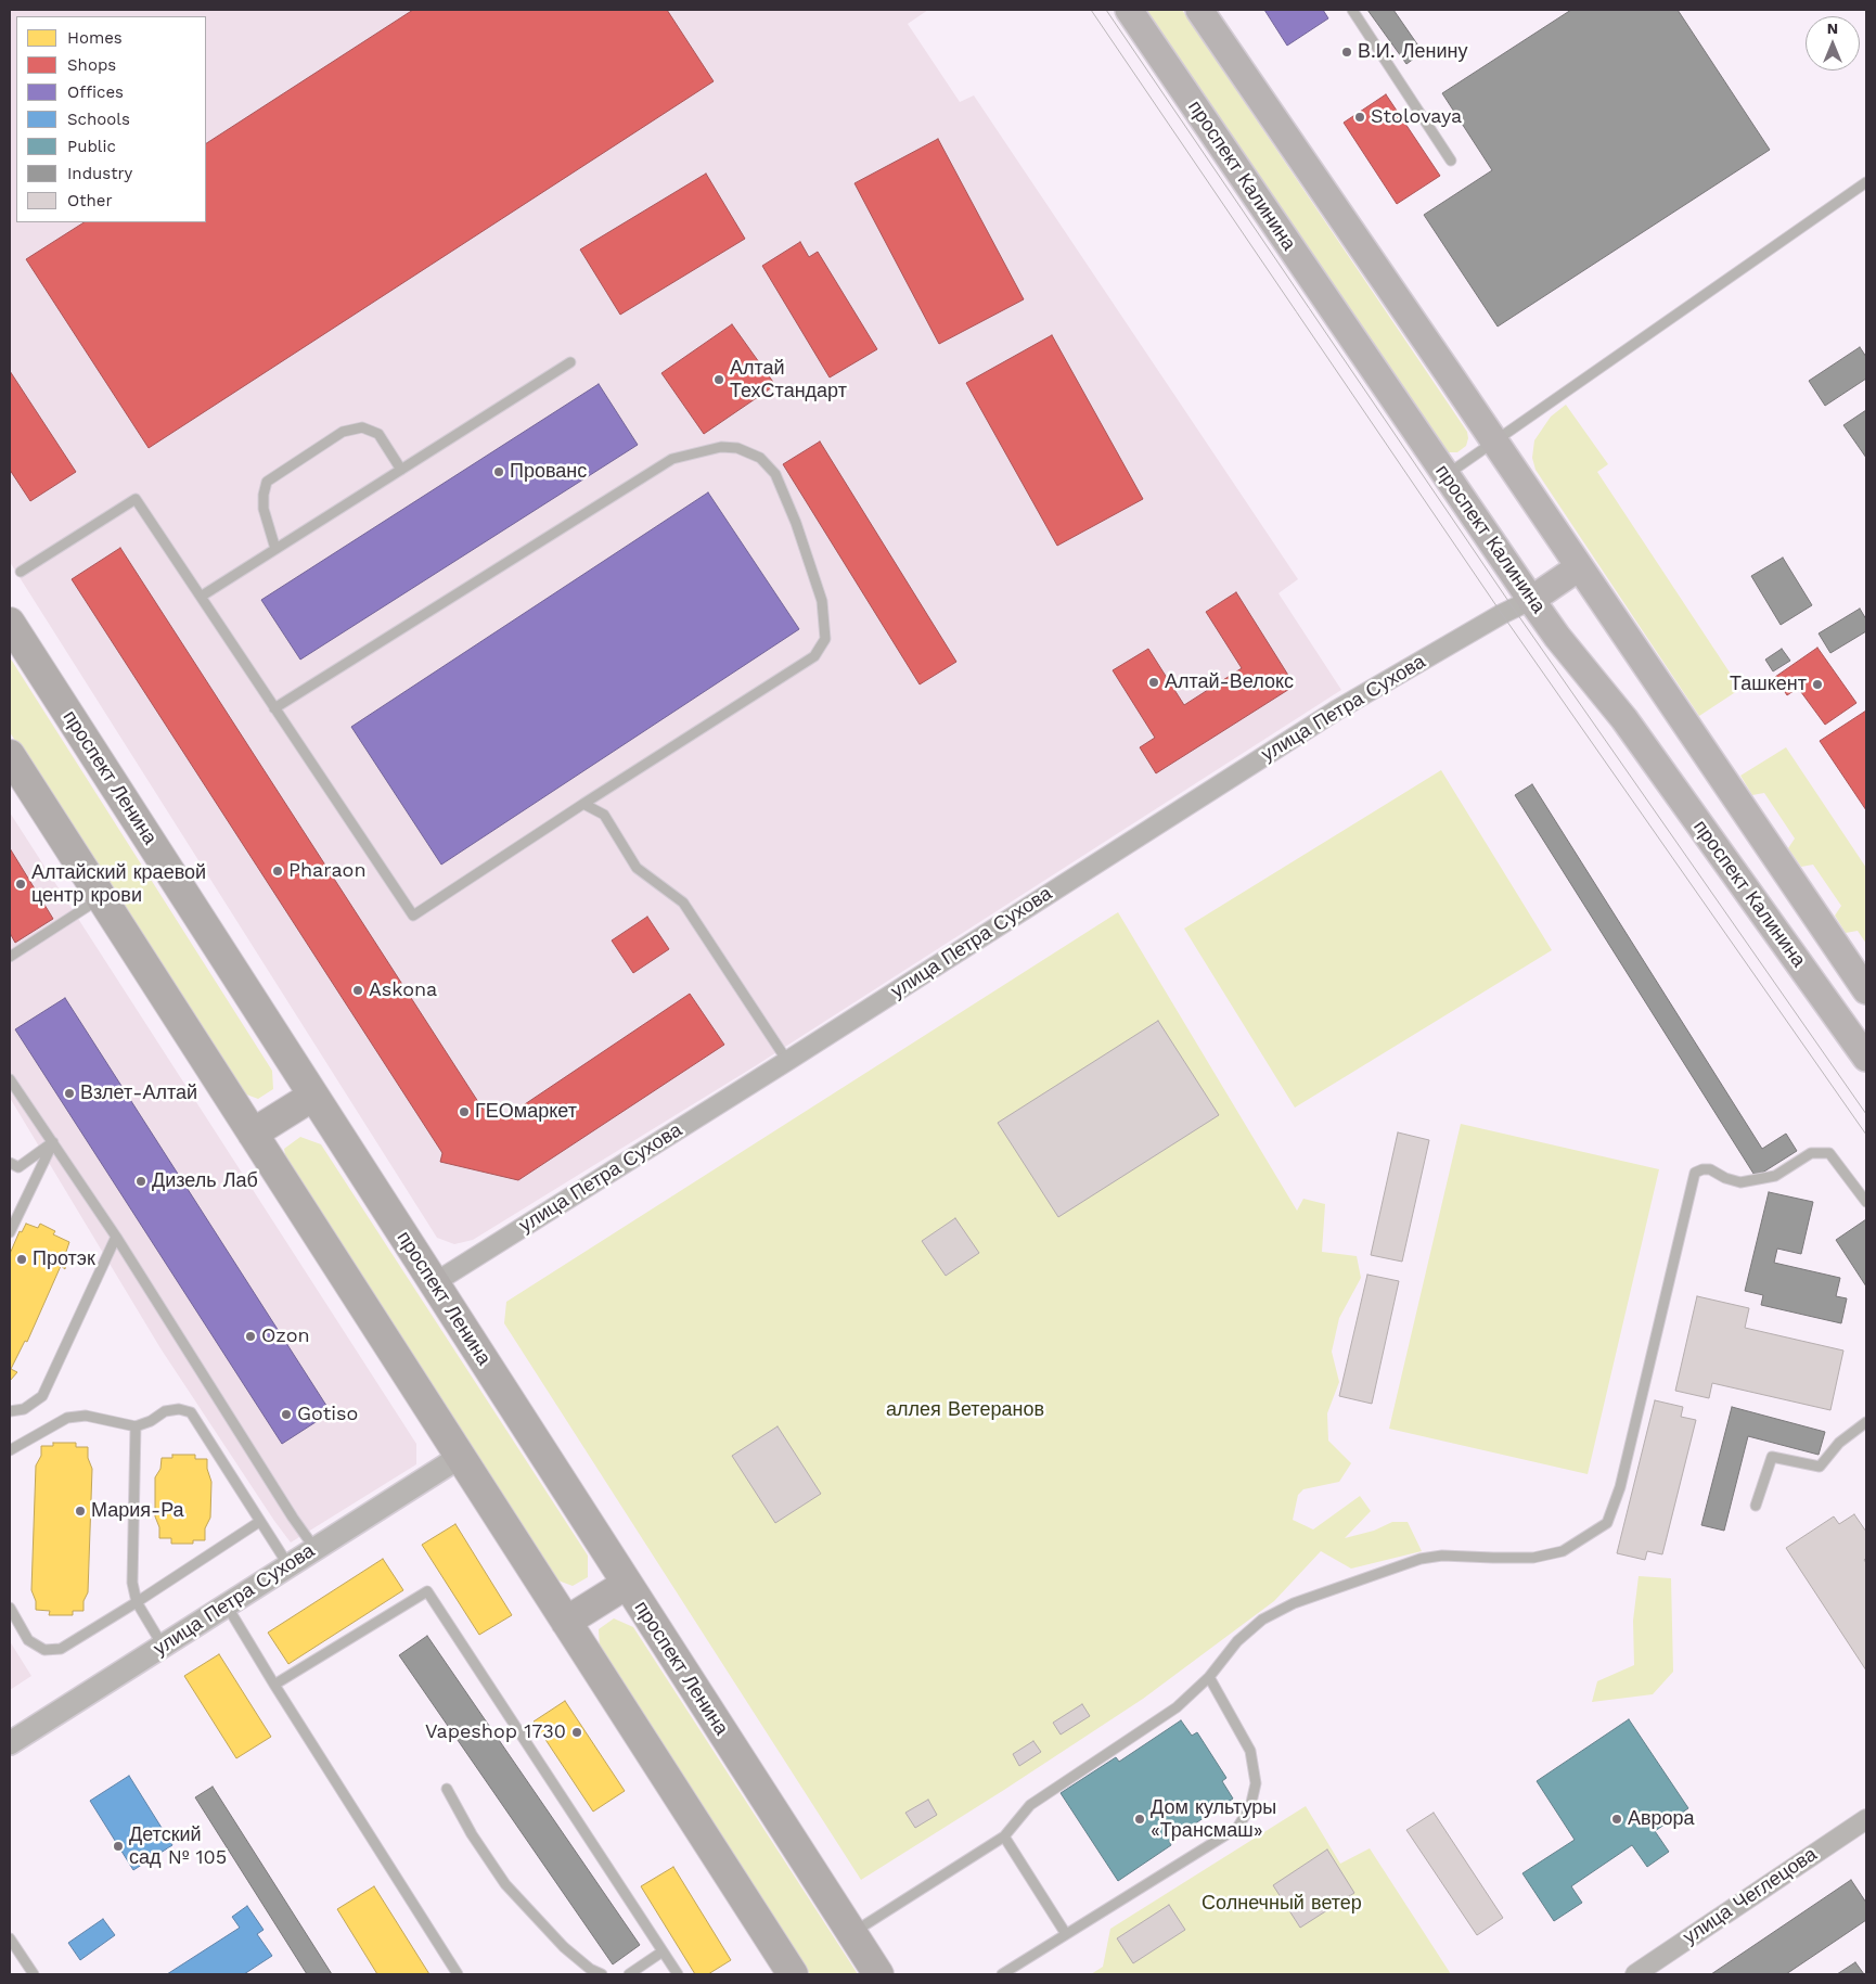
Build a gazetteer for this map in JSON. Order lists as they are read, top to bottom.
{
  "streets": {
    "main road": ["проспект Калинина", "проспект Ленина"],
    "street": ["улица Петра Сухова", "улица Чеглецова"]
  },
  "crossings": [
    ["проспект Калинина", "улица Петра Сухова"],
    ["улица Петра Сухова", "проспект Ленина"]
  ],
  "parks": ["аллея Ветеранов", "Солнечный ветер"],
  "places": [
    "В.И. Ленину",
    "Stolovaya",
    "Алтай ТехСтандарт",
    "Прованс",
    "Алтай-Велокс",
    "Ташкент",
    "Pharaon",
    "Алтайский краевой центр крови",
    "Askona",
    "Взлет-Алтай",
    "ГЕОмаркет",
    "Дизель Лаб",
    "Протэк",
    "Ozon",
    "Gotiso",
    "Мария-Ра",
    "Vapeshop 1730",
    "Дом культуры «Трансмаш»",
    "Аврора",
    "Детский сад № 105"
  ],
  "legend": [
    "Homes",
    "Shops",
    "Offices",
    "Schools",
    "Public",
    "Industry",
    "Other"
  ],
  "north": "top"
}
